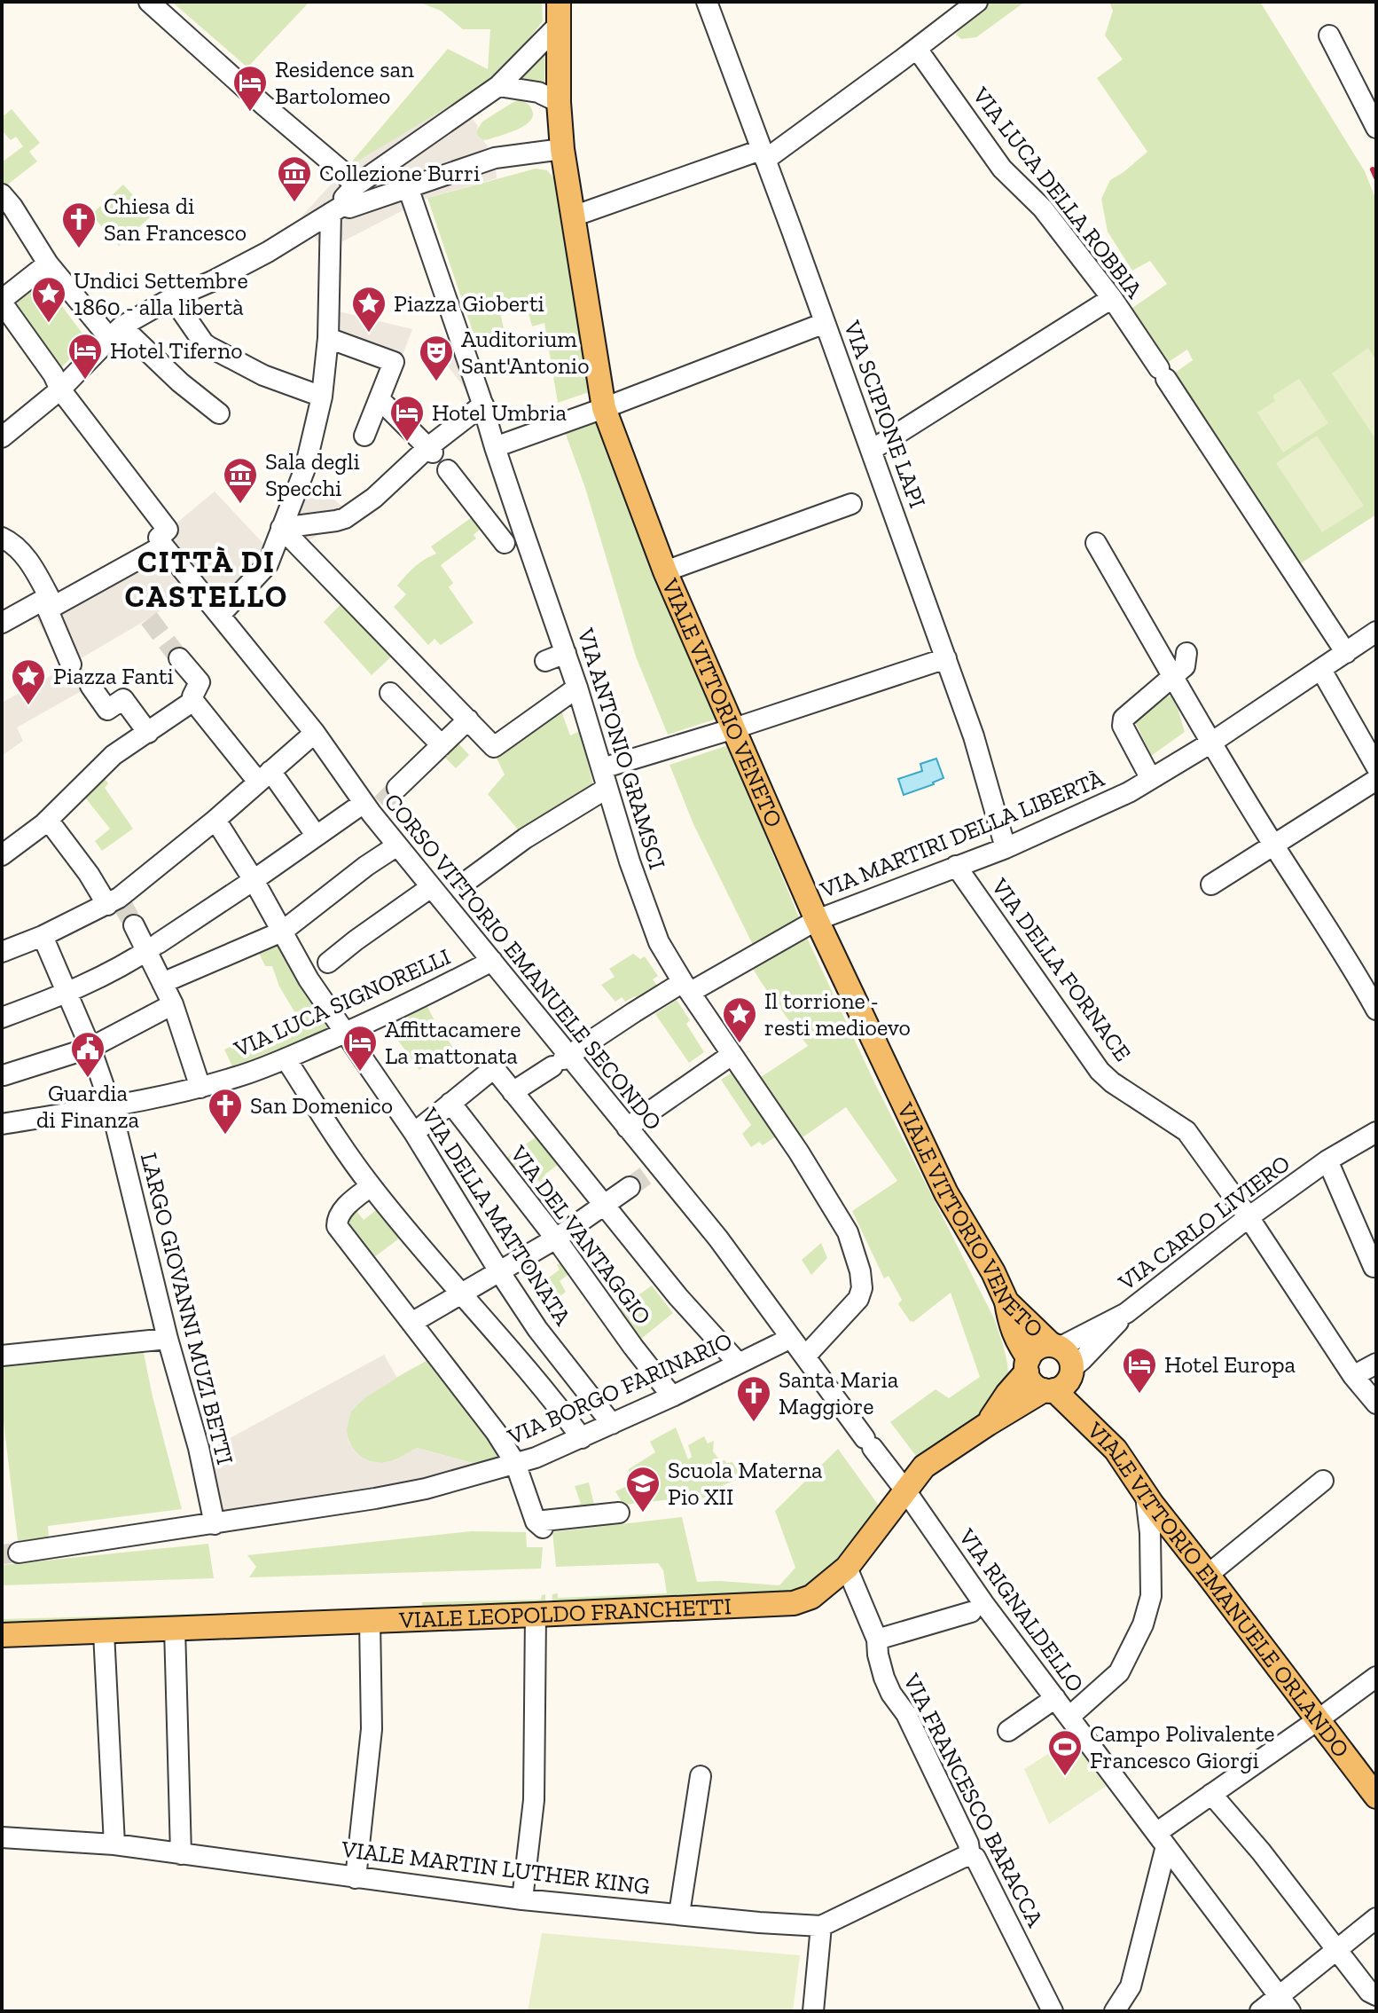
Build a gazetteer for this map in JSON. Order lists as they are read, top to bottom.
{
  "streets": {
    "main road": ["VIALE VITTORIO VENETO", "VIALE VITTORIO EMANUELE ORLANDO", "VIALE LEOPOLDO FRANCHETTI"],
    "street": [
      "VIA LUCA DELLA ROBBIA",
      "VIA SCIPIONE LAPI",
      "VIA ANTONIO GRAMSCI",
      "VIA MARTIRI DELLA LIBERTÀ",
      "CORSO VITTORIO EMANUELE SECONDO",
      "VIA DELLA FORNACE",
      "VIA LUCA SIGNORELLI",
      "VIA DELLA MATTONATA",
      "VIA CARLO LIVIERO",
      "VIA DEL VANTAGGIO",
      "LARGO GIOVANNI MUZI BETTI",
      "VIA BORGO FARINARIO",
      "VIA RIGNALDELLO",
      "VIA FRANCESCO BARACCA",
      "VIALE MARTIN LUTHER KING"
    ]
  },
  "crossings": [
    ["VIA LUCA DELLA ROBBIA", "VIA MARTIRI DELLA LIBERTÀ"],
    ["VIA SCIPIONE LAPI", "VIA MARTIRI DELLA LIBERTÀ"],
    ["VIALE VITTORIO VENETO", "VIA MARTIRI DELLA LIBERTÀ"],
    ["VIALE VITTORIO VENETO", "VIA CARLO LIVIERO"],
    ["VIALE VITTORIO VENETO", "VIALE VITTORIO EMANUELE ORLANDO"],
    ["VIALE VITTORIO VENETO", "VIALE LEOPOLDO FRANCHETTI"],
    ["VIA ANTONIO GRAMSCI", "VIA MARTIRI DELLA LIBERTÀ"],
    ["VIA ANTONIO GRAMSCI", "CORSO VITTORIO EMANUELE SECONDO"],
    ["VIA MARTIRI DELLA LIBERTÀ", "CORSO VITTORIO EMANUELE SECONDO"],
    ["VIA MARTIRI DELLA LIBERTÀ", "VIA DELLA FORNACE"],
    ["CORSO VITTORIO EMANUELE SECONDO", "VIA LUCA SIGNORELLI"],
    ["CORSO VITTORIO EMANUELE SECONDO", "VIA BORGO FARINARIO"],
    ["CORSO VITTORIO EMANUELE SECONDO", "VIA RIGNALDELLO"],
    ["VIA DELLA FORNACE", "VIA CARLO LIVIERO"],
    ["VIA LUCA SIGNORELLI", "VIA DELLA MATTONATA"],
    ["VIA LUCA SIGNORELLI", "LARGO GIOVANNI MUZI BETTI"],
    ["VIA DELLA MATTONATA", "VIA BORGO FARINARIO"],
    ["VIA CARLO LIVIERO", "VIALE VITTORIO EMANUELE ORLANDO"],
    ["VIA CARLO LIVIERO", "VIALE LEOPOLDO FRANCHETTI"],
    ["VIA DEL VANTAGGIO", "VIA BORGO FARINARIO"],
    ["LARGO GIOVANNI MUZI BETTI", "VIA BORGO FARINARIO"],
    ["VIALE VITTORIO EMANUELE ORLANDO", "VIALE LEOPOLDO FRANCHETTI"],
    ["VIA RIGNALDELLO", "VIALE LEOPOLDO FRANCHETTI"],
    ["VIALE LEOPOLDO FRANCHETTI", "VIA FRANCESCO BARACCA"],
    ["VIA FRANCESCO BARACCA", "VIALE MARTIN LUTHER KING"]
  ],
  "districts": ["CITTÀ DI CASTELLO"],
  "places": {
    "hotel": [
      "Residence san Bartolomeo",
      "Hotel Tiferno",
      "Hotel Umbria",
      "Affittacamere La mattonata",
      "Hotel Europa"
    ],
    "museum": ["Collezione Burri", "Sala degli Specchi"],
    "church": ["Chiesa di San Francesco", "San Domenico", "Santa Maria Maggiore"],
    "place": [
      "Undici Settembre 1860 - alla libertà",
      "Piazza Gioberti",
      "Piazza Fanti",
      "Il torrione - resti medioevo"
    ],
    "theatre": ["Auditorium Sant'Antonio"],
    "public building": ["Guardia di Finanza"],
    "school or university": ["Scuola Materna Pio XII"],
    "sports": ["Campo Polivalente Francesco Giorgi"]
  }
}
